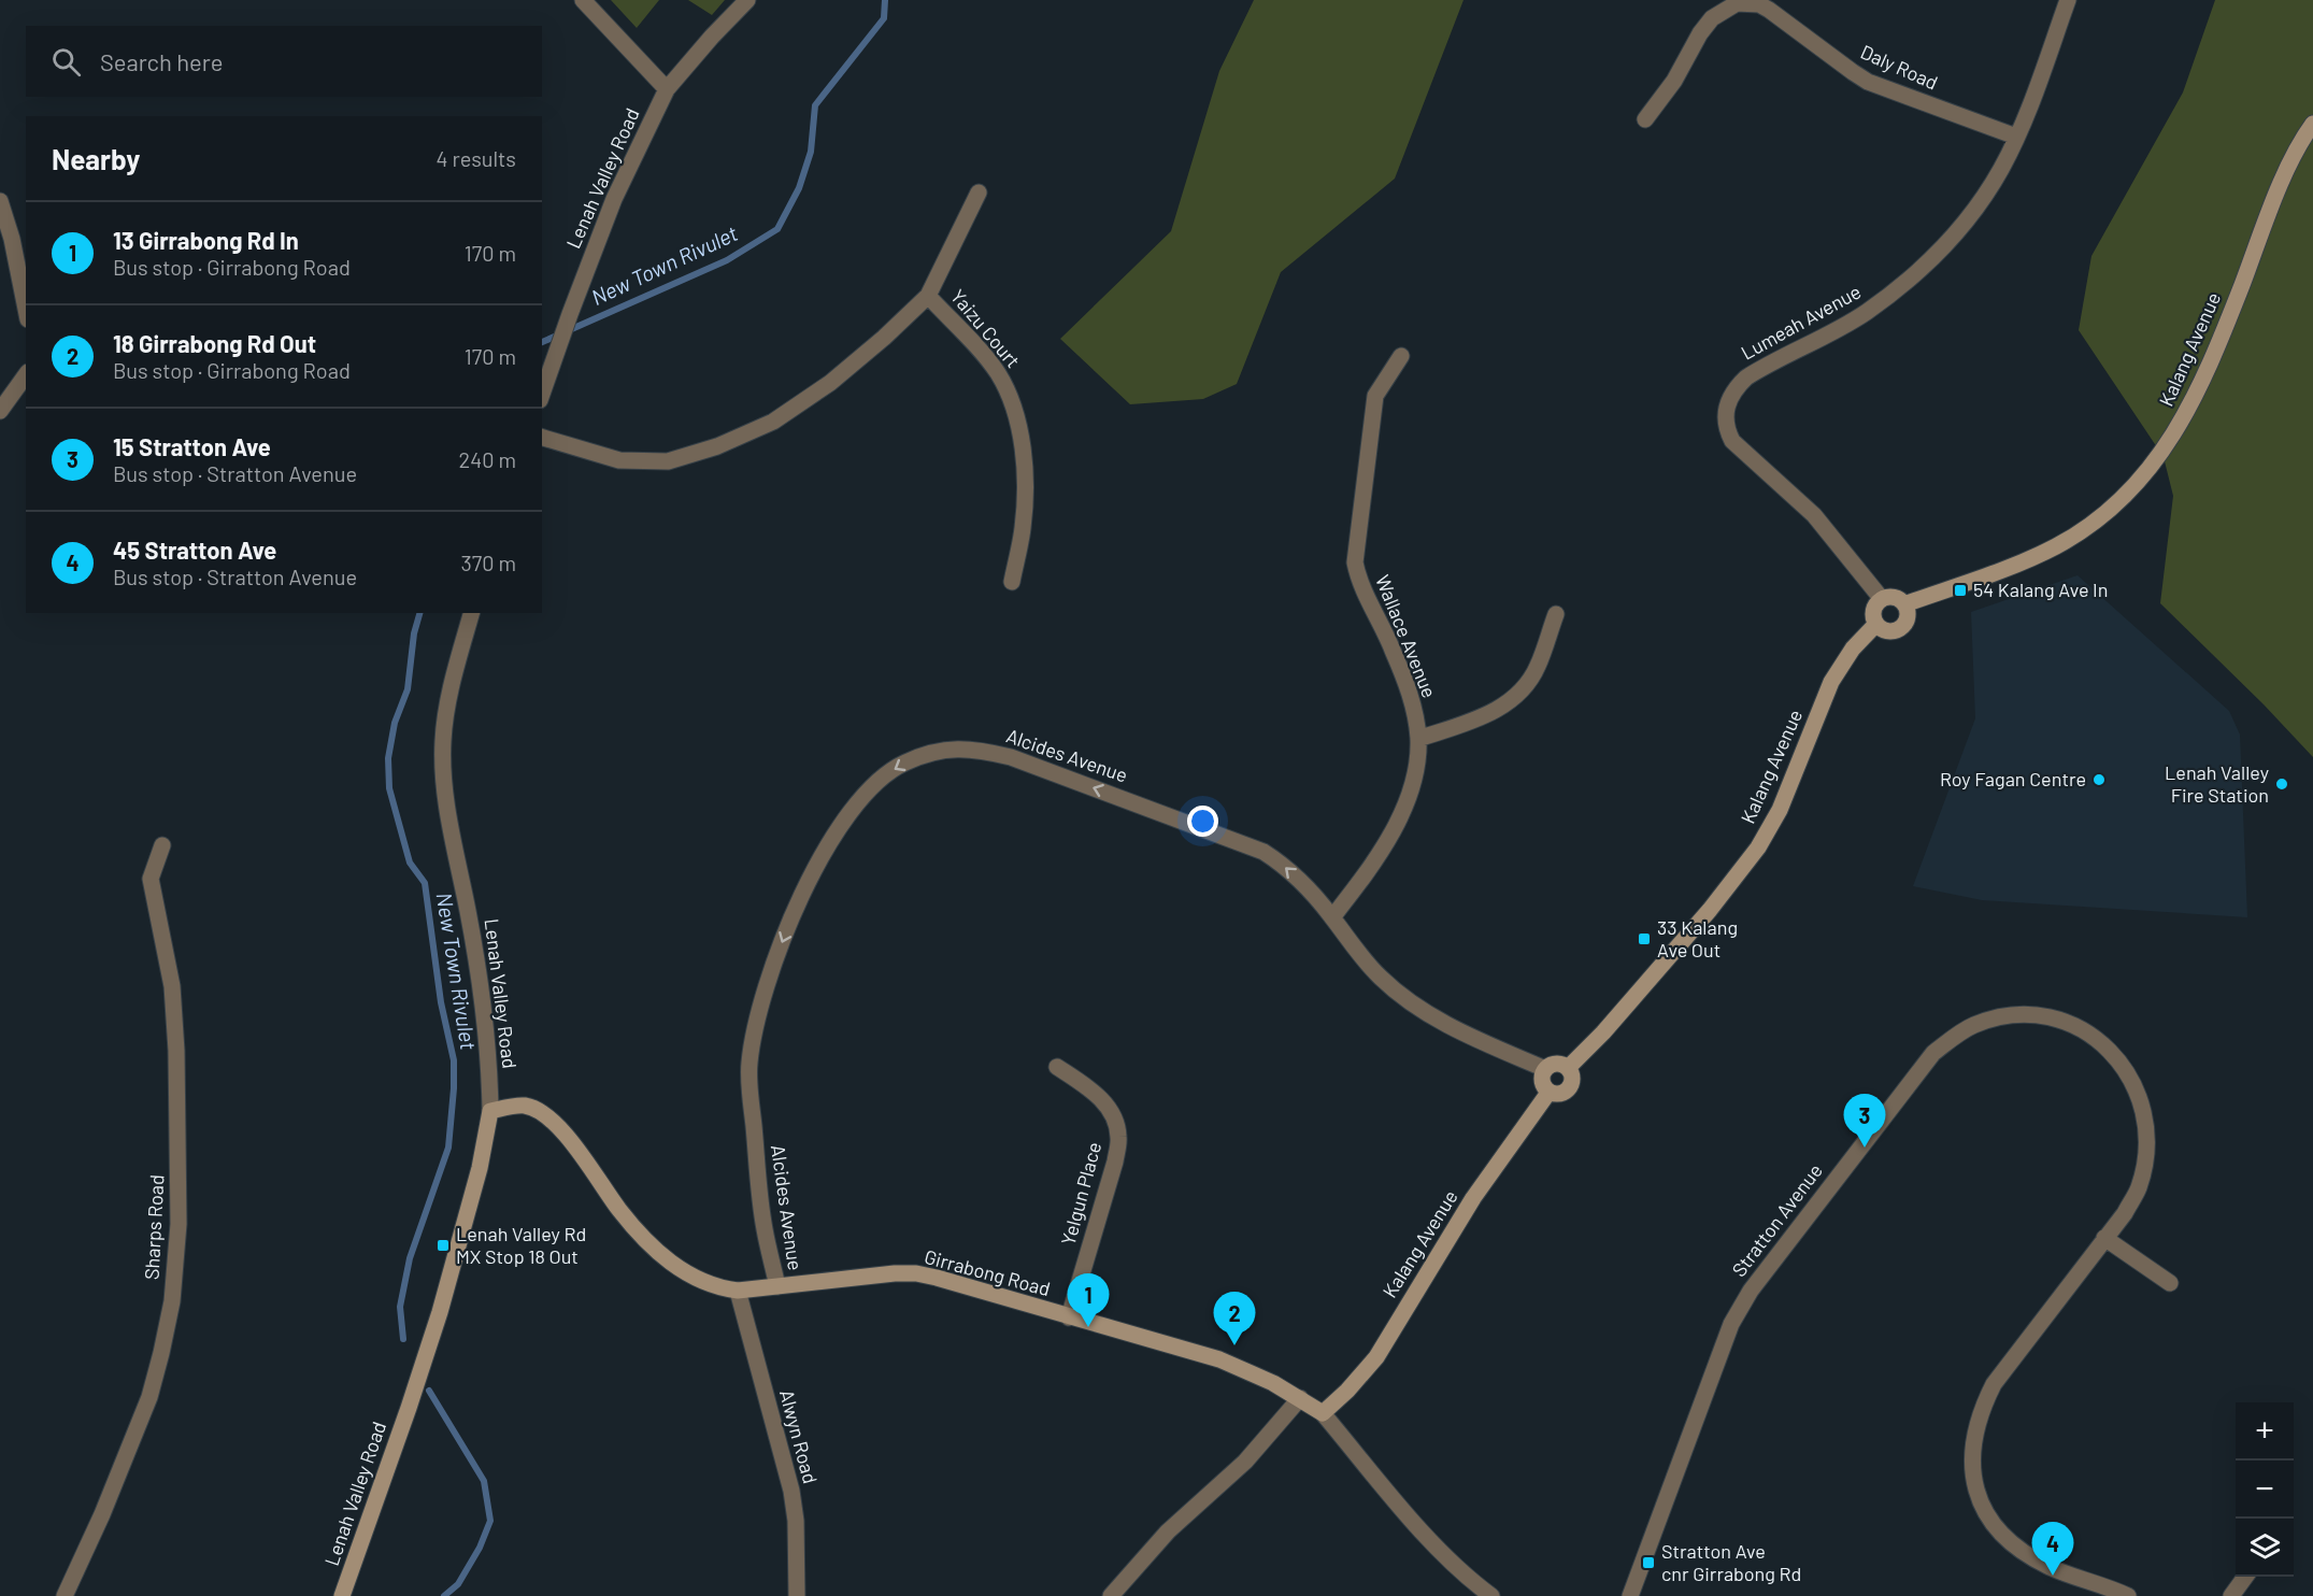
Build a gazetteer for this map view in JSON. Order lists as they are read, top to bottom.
{
  "streets": {
    "street": [
      "Daly Road",
      "Lenah Valley Road",
      "Lumeah Avenue",
      "Yaizu Court",
      "Kalang Avenue",
      "Wallace Avenue",
      "Alcides Avenue",
      "Yelgun Place",
      "Stratton Avenue",
      "Sharps Road",
      "Girrabong Road",
      "Alwyn Road"
    ]
  },
  "crossings": [
    ["Daly Road", "Lumeah Avenue"],
    ["Lenah Valley Road", "Girrabong Road"],
    ["Lumeah Avenue", "Kalang Avenue"],
    ["Kalang Avenue", "Alcides Avenue"],
    ["Kalang Avenue", "Girrabong Road"],
    ["Wallace Avenue", "Alcides Avenue"],
    ["Alcides Avenue", "Girrabong Road"],
    ["Yelgun Place", "Girrabong Road"],
    ["Girrabong Road", "Alwyn Road"]
  ],
  "water": ["New Town Rivulet"],
  "places": {
    "transit": [
      "54 Kalang Ave In",
      "33 Kalang Ave Out",
      "Lenah Valley Rd MX Stop 18 Out",
      "Stratton Ave cnr Girrabong Rd"
    ],
    "other": ["Roy Fagan Centre", "Lenah Valley Fire Station"]
  },
  "page": {
    "search": "Search here",
    "heading": ["Nearby", "4 results"],
    "list": [
      {
        "mark": "1",
        "name": "13 Girrabong Rd In",
        "note": "Bus stop · Girrabong Road",
        "value": "170 m"
      },
      {
        "mark": "2",
        "name": "18 Girrabong Rd Out",
        "note": "Bus stop · Girrabong Road",
        "value": "170 m"
      },
      {
        "mark": "3",
        "name": "15 Stratton Ave",
        "note": "Bus stop · Stratton Avenue",
        "value": "240 m"
      },
      {
        "mark": "4",
        "name": "45 Stratton Ave",
        "note": "Bus stop · Stratton Avenue",
        "value": "370 m"
      }
    ],
    "pins": [
      "3",
      "1",
      "2",
      "4"
    ],
    "map_buttons": ["+", "−"]
  }
}
